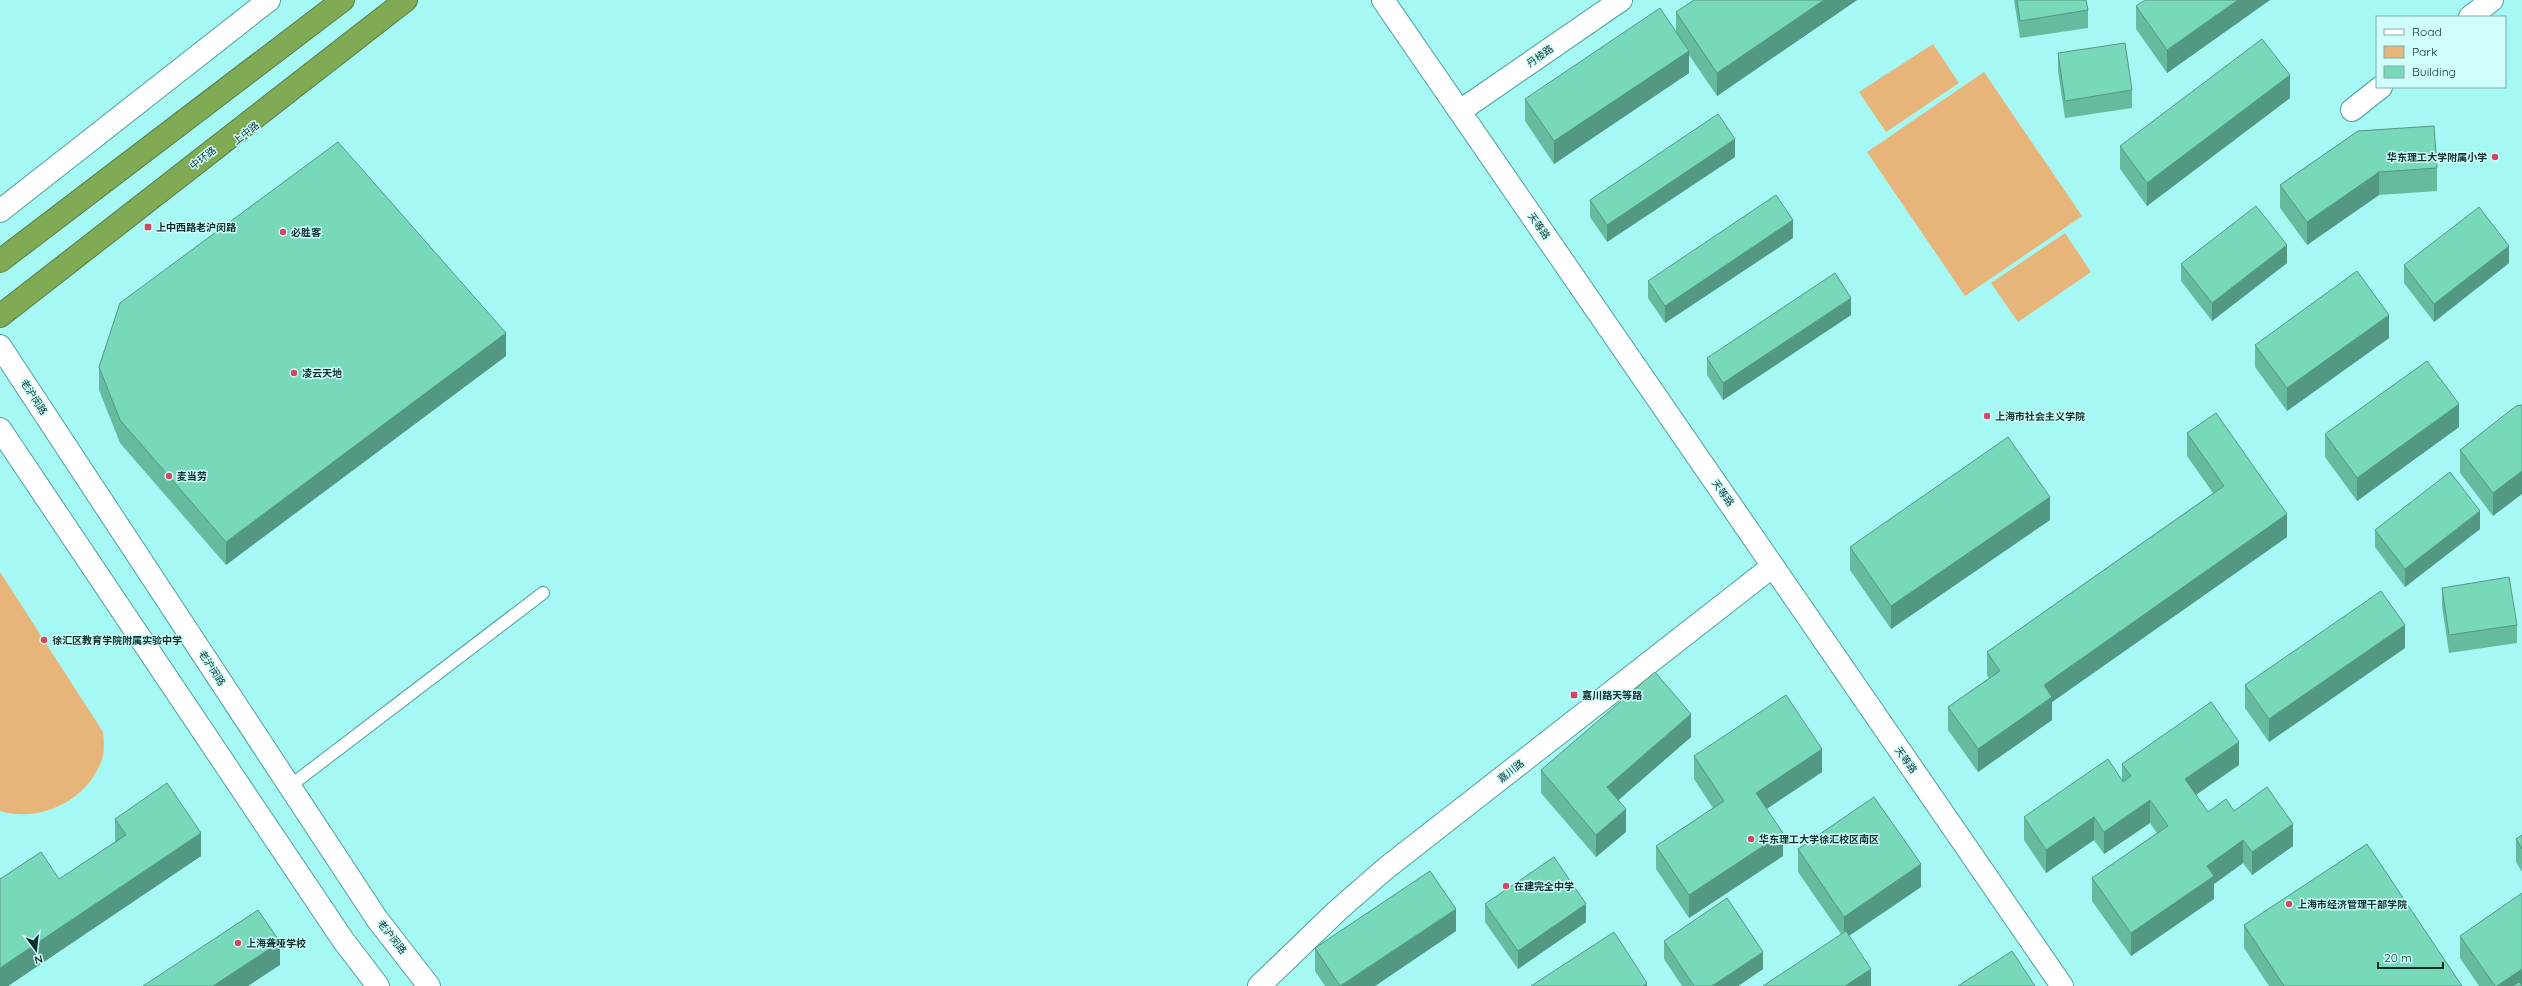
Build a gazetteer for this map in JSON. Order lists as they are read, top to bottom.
{
  "streets": {
    "highway": ["中环路"],
    "main road": [
      "丹棱路",
      "上中路",
      "天等路",
      "老沪闵路",
      "嘉川路"
    ]
  },
  "crossings": [
    ["丹棱路", "天等路"],
    ["天等路", "嘉川路"]
  ],
  "places": {
    "other": [
      "华东理工大学附属小学",
      "必胜客",
      "凌云天地",
      "上海市社会主义学院",
      "麦当劳",
      "徐汇区教育学院附属实验中学",
      "华东理工大学徐汇校区南区",
      "在建完全中学",
      "上海市经济管理干部学院",
      "上海聋哑学校"
    ],
    "transit": ["上中西路老沪闵路", "嘉川路天等路"]
  },
  "legend": ["Road", "Park", "Building"],
  "scale_bar": "20 m",
  "north": "bottom"
}
